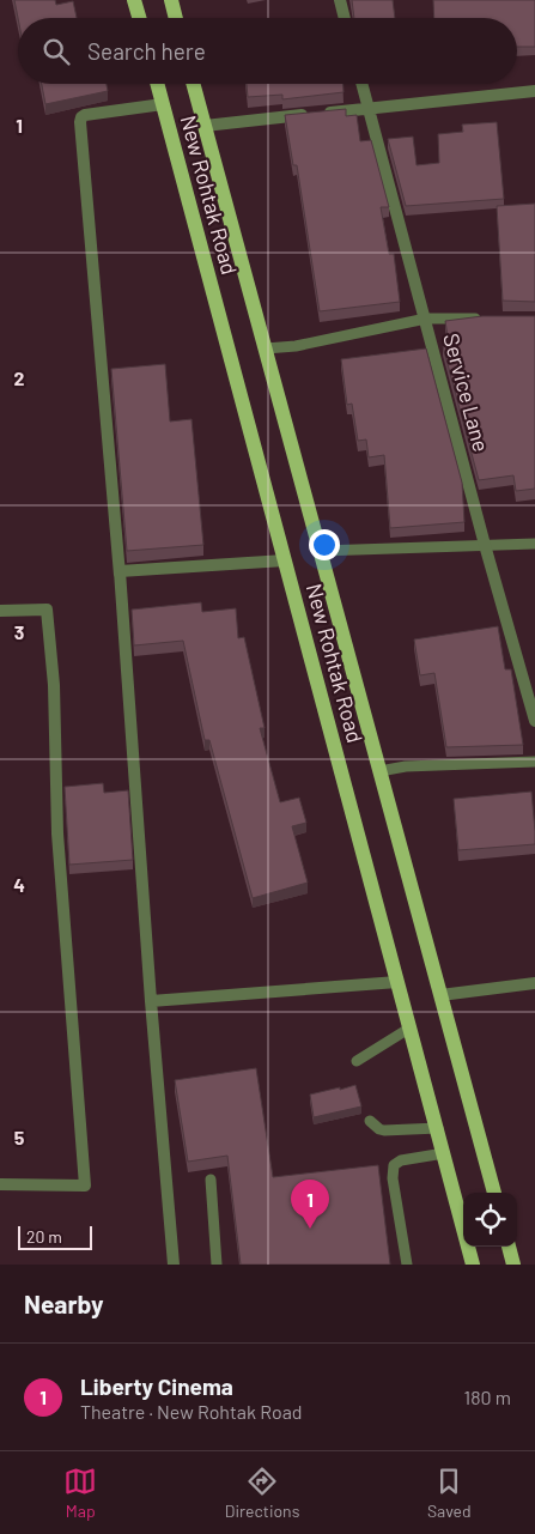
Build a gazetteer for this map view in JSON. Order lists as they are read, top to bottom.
{
  "streets": {
    "main road": ["New Rohtak Road"],
    "street": ["Service Lane"]
  },
  "scale_bar": "20 m",
  "page": {
    "search": "Search here",
    "pins": "1",
    "scale": "20 m",
    "heading": "Nearby",
    "list": [
      {
        "mark": "1",
        "name": "Liberty Cinema",
        "note": "Theatre · New Rohtak Road",
        "value": "180 m"
      }
    ],
    "nav": ["Map", "Directions", "Saved"]
  },
  "grid": {
    "rows": [
      "1",
      "2",
      "3",
      "4",
      "5"
    ]
  }
}
